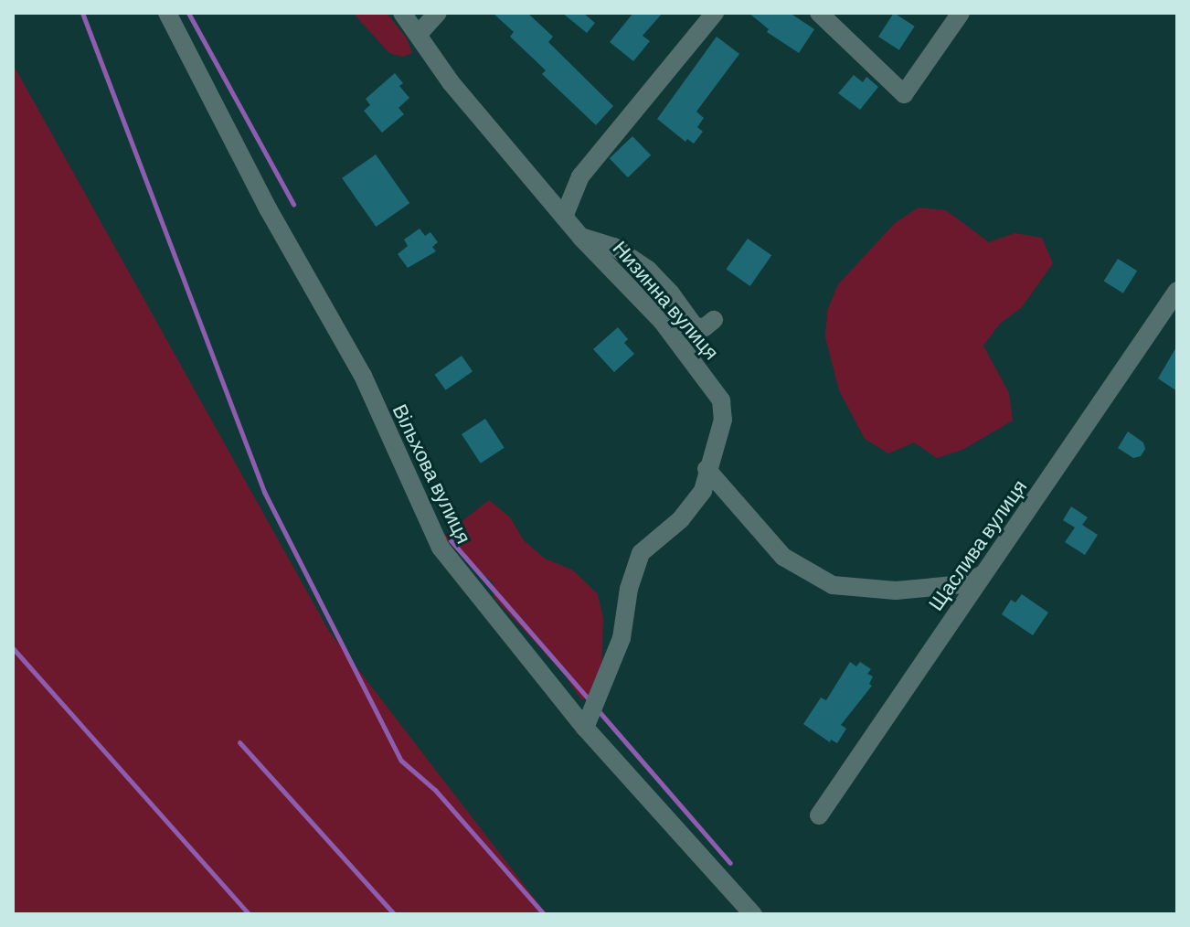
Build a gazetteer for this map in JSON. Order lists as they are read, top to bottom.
{
  "streets": {
    "street": ["Низинна вулиця", "Вільхова вулиця", "Щаслива вулиця"]
  },
  "crossings": [
    ["Низинна вулиця", "Вільхова вулиця"]
  ]
}
